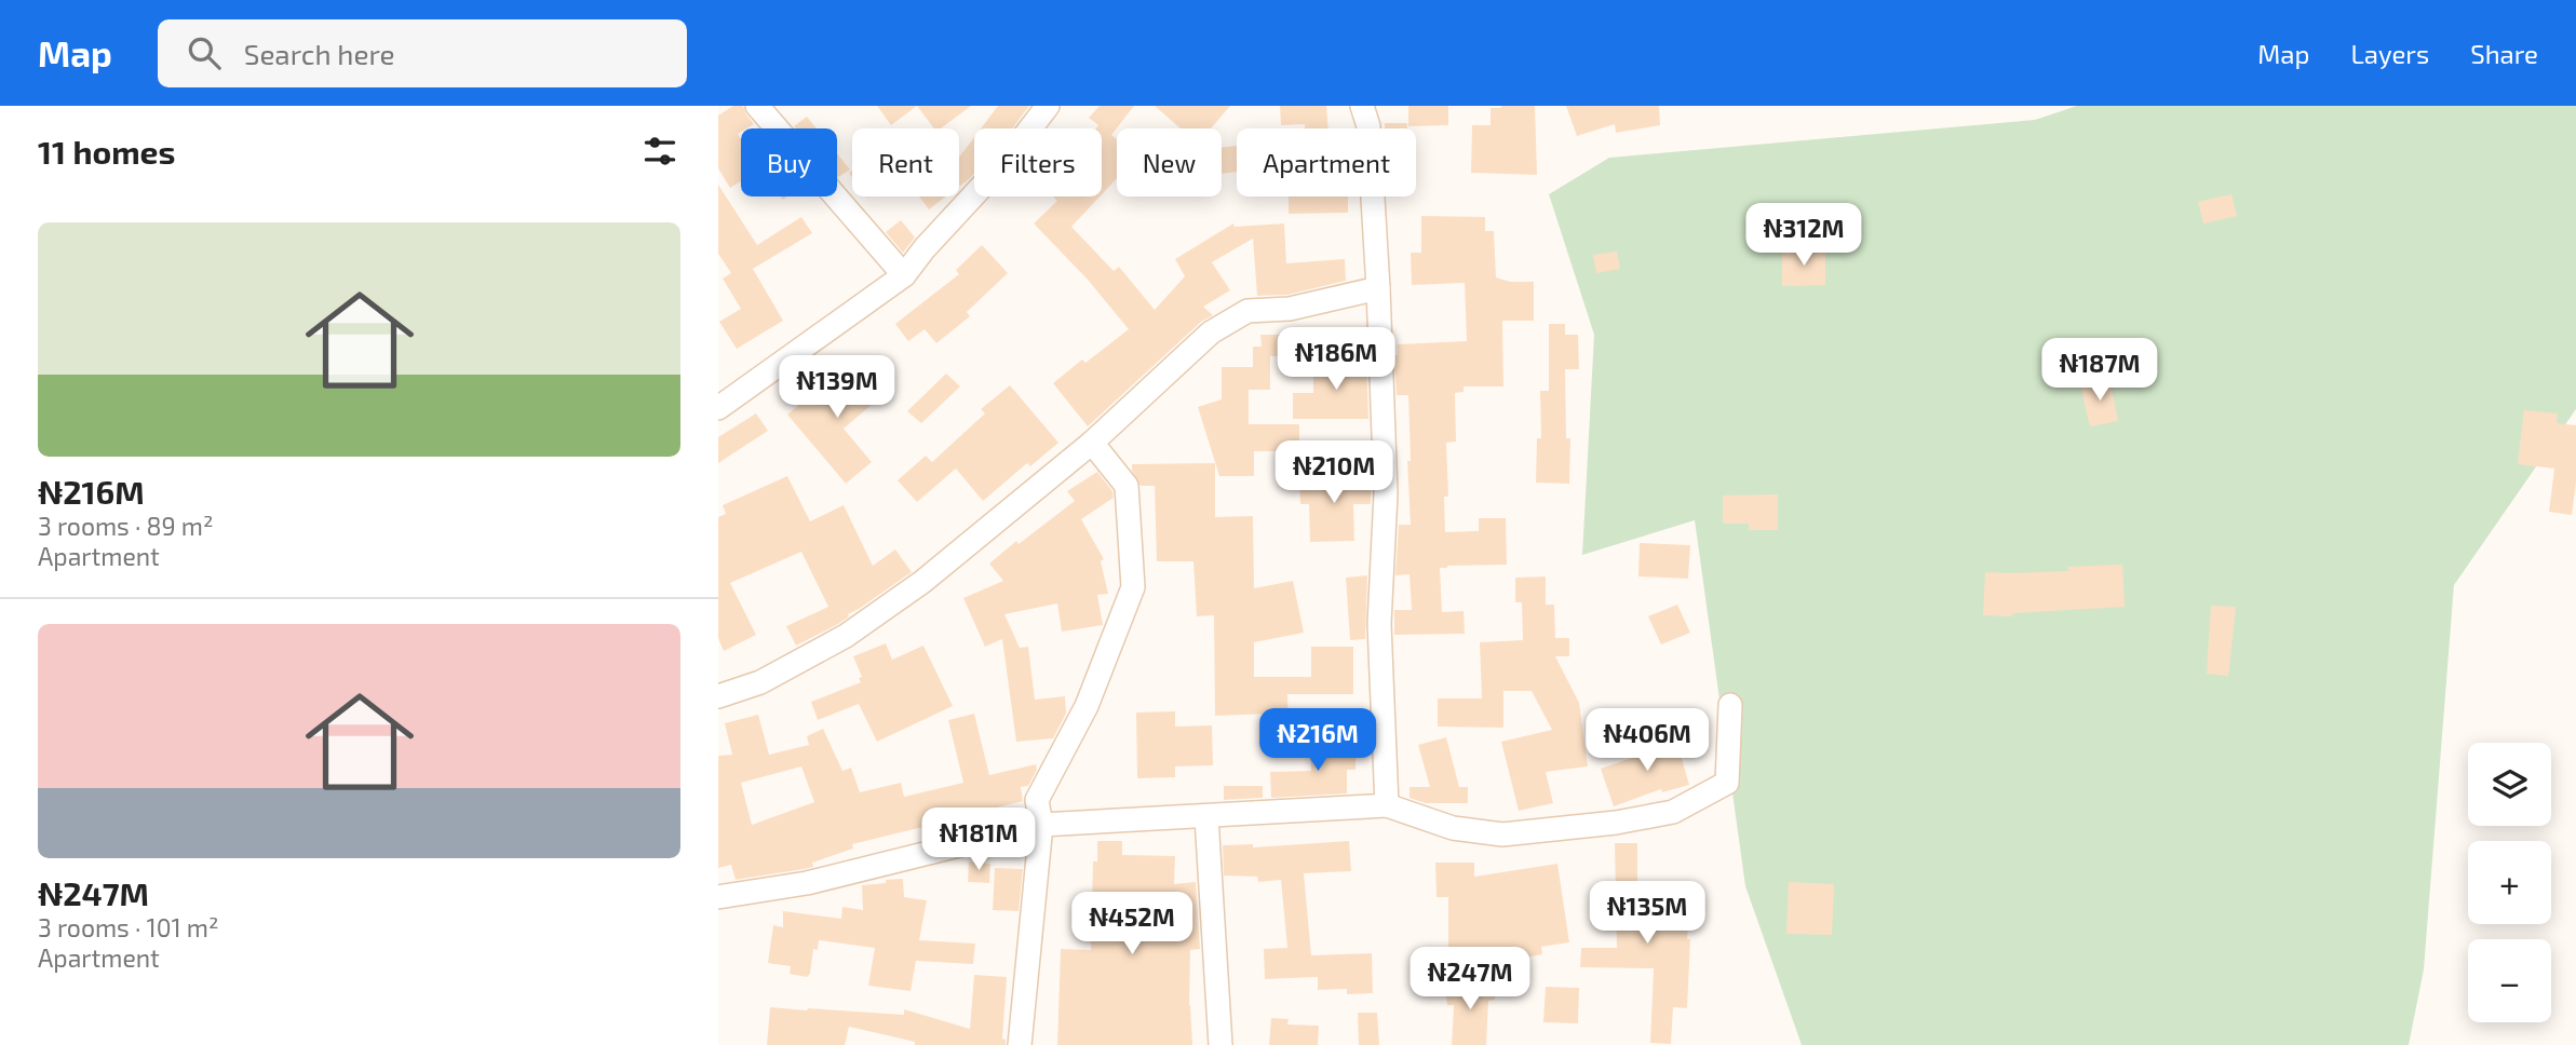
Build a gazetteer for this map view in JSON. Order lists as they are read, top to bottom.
{
  "page": {
    "header": "Map",
    "search": "Search here",
    "nav": ["Map", "Layers", "Share"],
    "heading": "11 homes",
    "chip": [
      "Buy",
      "Rent",
      "Filters",
      "New",
      "Apartment"
    ],
    "list": [
      {
        "name": "₦216M",
        "note": "3 rooms · 89 m² · Apartment"
      },
      {
        "name": "₦247M",
        "note": "3 rooms · 101 m² · Apartment"
      }
    ],
    "price": [
      "₦312M",
      "₦186M",
      "₦187M",
      "₦139M",
      "₦210M",
      "₦216M",
      "₦406M",
      "₦181M",
      "₦135M",
      "₦452M",
      "₦247M"
    ],
    "map_buttons": ["+", "−"]
  }
}
